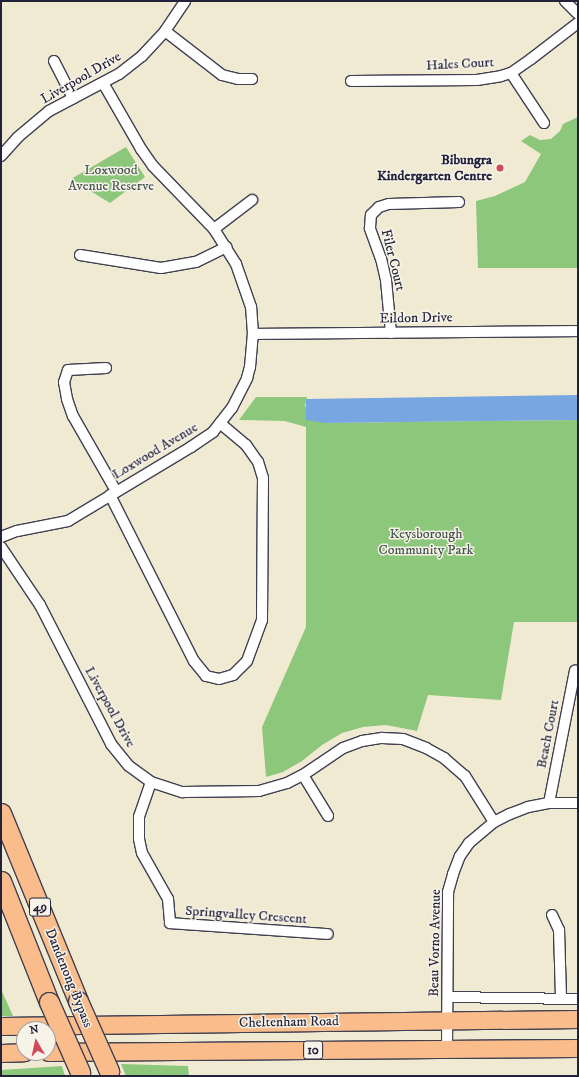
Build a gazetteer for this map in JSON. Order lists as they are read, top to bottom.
{
  "streets": {
    "highway": ["49", "Dandenong Bypass"],
    "main road": ["Cheltenham Road", "10"],
    "street": [
      "Hales Court",
      "Liverpool Drive",
      "Filer Court",
      "Eildon Drive",
      "Loxwood Avenue",
      "Beach Court",
      "Springvalley Crescent",
      "Beau Vorno Avenue"
    ]
  },
  "crossings": [
    ["Liverpool Drive", "Loxwood Avenue"],
    ["Liverpool Drive", "Springvalley Crescent"],
    ["Liverpool Drive", "Beau Vorno Avenue"],
    ["Filer Court", "Eildon Drive"],
    ["Eildon Drive", "Loxwood Avenue"],
    ["Beach Court", "Beau Vorno Avenue"],
    ["Beau Vorno Avenue", "Cheltenham Road"]
  ],
  "parks": ["Loxwood Avenue Reserve", "Keysborough Community Park"],
  "places": ["Bibungra Kindergarten Centre"],
  "north": "top"
}
